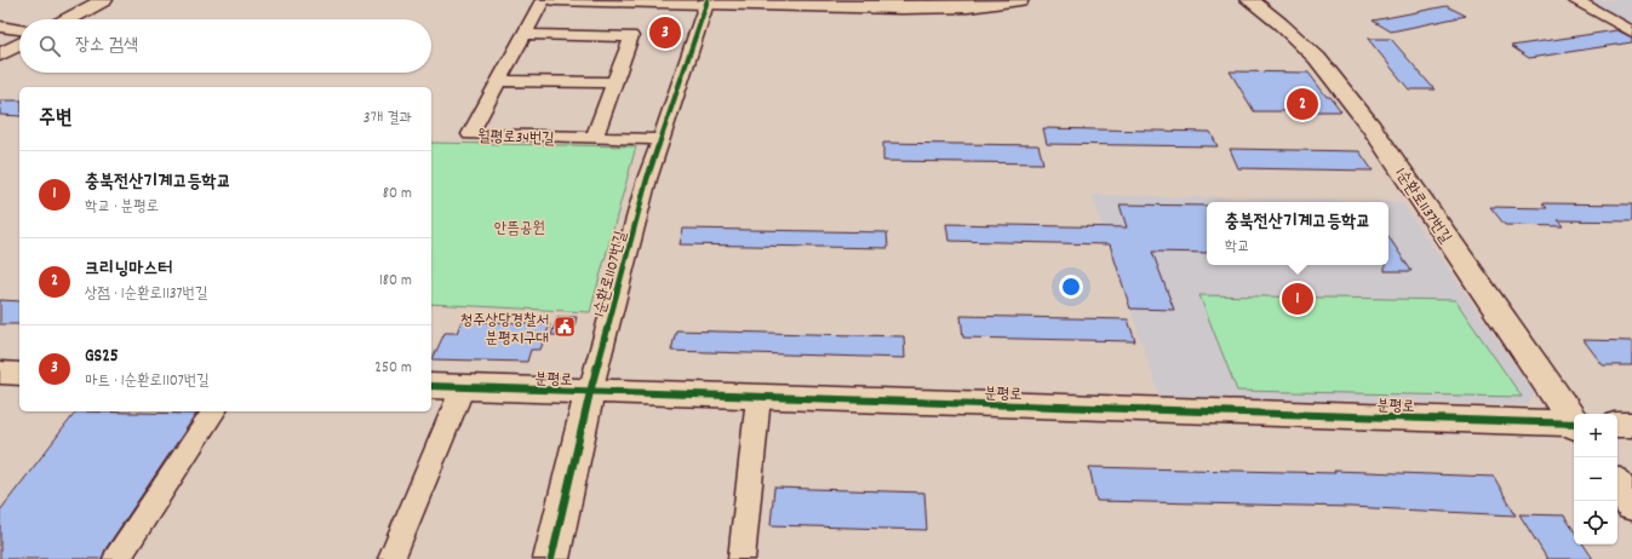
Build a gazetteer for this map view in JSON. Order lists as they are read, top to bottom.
{
  "streets": {
    "street": [
      "월평로34번길",
      "1순환로1137번길",
      "1순환로1107번길",
      "분평로"
    ]
  },
  "crossings": [
    ["월평로34번길", "1순환로1107번길"],
    ["1순환로1107번길", "분평로"]
  ],
  "parks": ["안뜸공원"],
  "places": {
    "public building": ["청주상당경찰서 분평지구대"]
  },
  "page": {
    "pins": ["3", "2", "1"],
    "search": "장소 검색",
    "heading": ["주변", "3개 결과"],
    "list": [
      {
        "mark": "1",
        "name": "충북전산기계고등학교",
        "note": "학교 · 분평로",
        "value": "80 m"
      },
      {
        "mark": "2",
        "name": "크리닝마스터",
        "note": "상점 · 1순환로1137번길",
        "value": "180 m"
      },
      {
        "mark": "3",
        "name": "GS25",
        "note": "마트 · 1순환로1107번길",
        "value": "250 m"
      }
    ],
    "popup": ["충북전산기계고등학교", "학교"],
    "map_buttons": ["+", "−"]
  }
}
